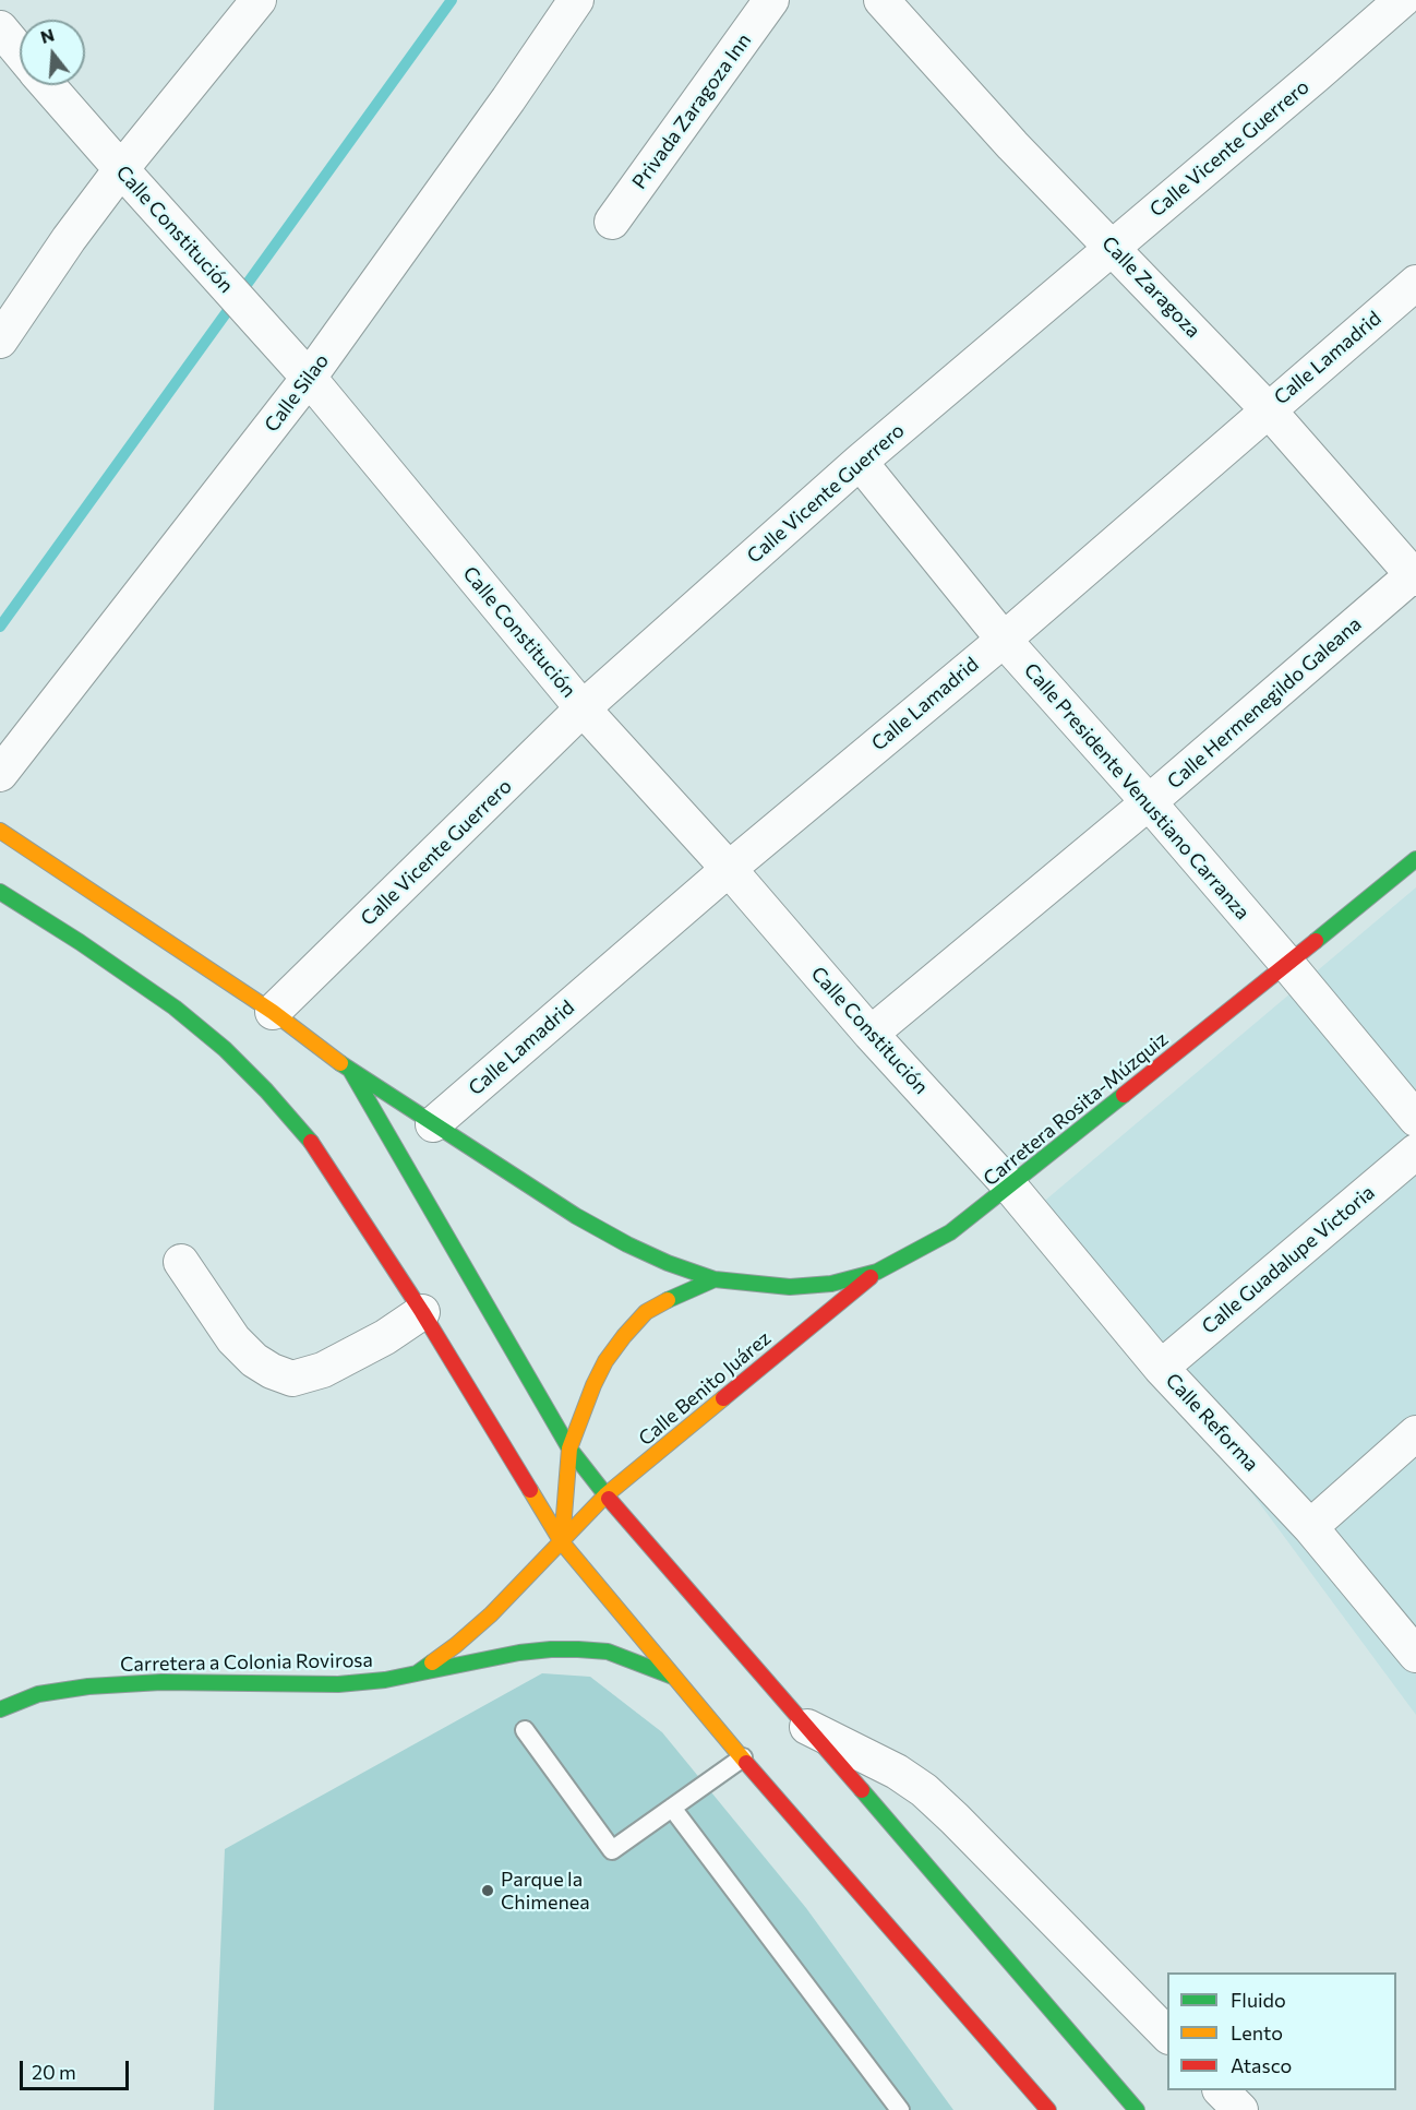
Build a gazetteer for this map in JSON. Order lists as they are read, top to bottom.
{
  "streets": {
    "main road": ["Carretera Rosita-Múzquiz", "Calle Benito Juárez", "Carretera a Colonia Rovirosa"],
    "street": [
      "Privada Zaragoza Inn",
      "Calle Vicente Guerrero",
      "Calle Constitución",
      "Calle Zaragoza",
      "Calle Lamadrid",
      "Calle Silao",
      "Calle Hermenegildo Galeana",
      "Calle Presidente Venustiano Carranza",
      "Calle Guadalupe Victoria",
      "Calle Reforma"
    ]
  },
  "crossings": [
    ["Calle Vicente Guerrero", "Calle Constitución"],
    ["Calle Vicente Guerrero", "Calle Zaragoza"],
    ["Calle Vicente Guerrero", "Calle Presidente Venustiano Carranza"],
    ["Calle Constitución", "Calle Lamadrid"],
    ["Calle Constitución", "Calle Silao"],
    ["Calle Constitución", "Calle Hermenegildo Galeana"],
    ["Calle Constitución", "Carretera Rosita-Múzquiz"],
    ["Calle Constitución", "Calle Reforma"],
    ["Calle Zaragoza", "Calle Lamadrid"],
    ["Calle Zaragoza", "Calle Hermenegildo Galeana"],
    ["Calle Lamadrid", "Calle Presidente Venustiano Carranza"],
    ["Calle Hermenegildo Galeana", "Calle Presidente Venustiano Carranza"],
    ["Calle Presidente Venustiano Carranza", "Carretera Rosita-Múzquiz"],
    ["Carretera Rosita-Múzquiz", "Calle Benito Juárez"],
    ["Carretera Rosita-Múzquiz", "Calle Reforma"],
    ["Calle Guadalupe Victoria", "Calle Reforma"],
    ["Calle Benito Juárez", "Carretera a Colonia Rovirosa"]
  ],
  "places": ["Parque la Chimenea"],
  "legend": ["Fluido", "Lento", "Atasco"],
  "scale_bar": "20 m",
  "north": "top"
}
